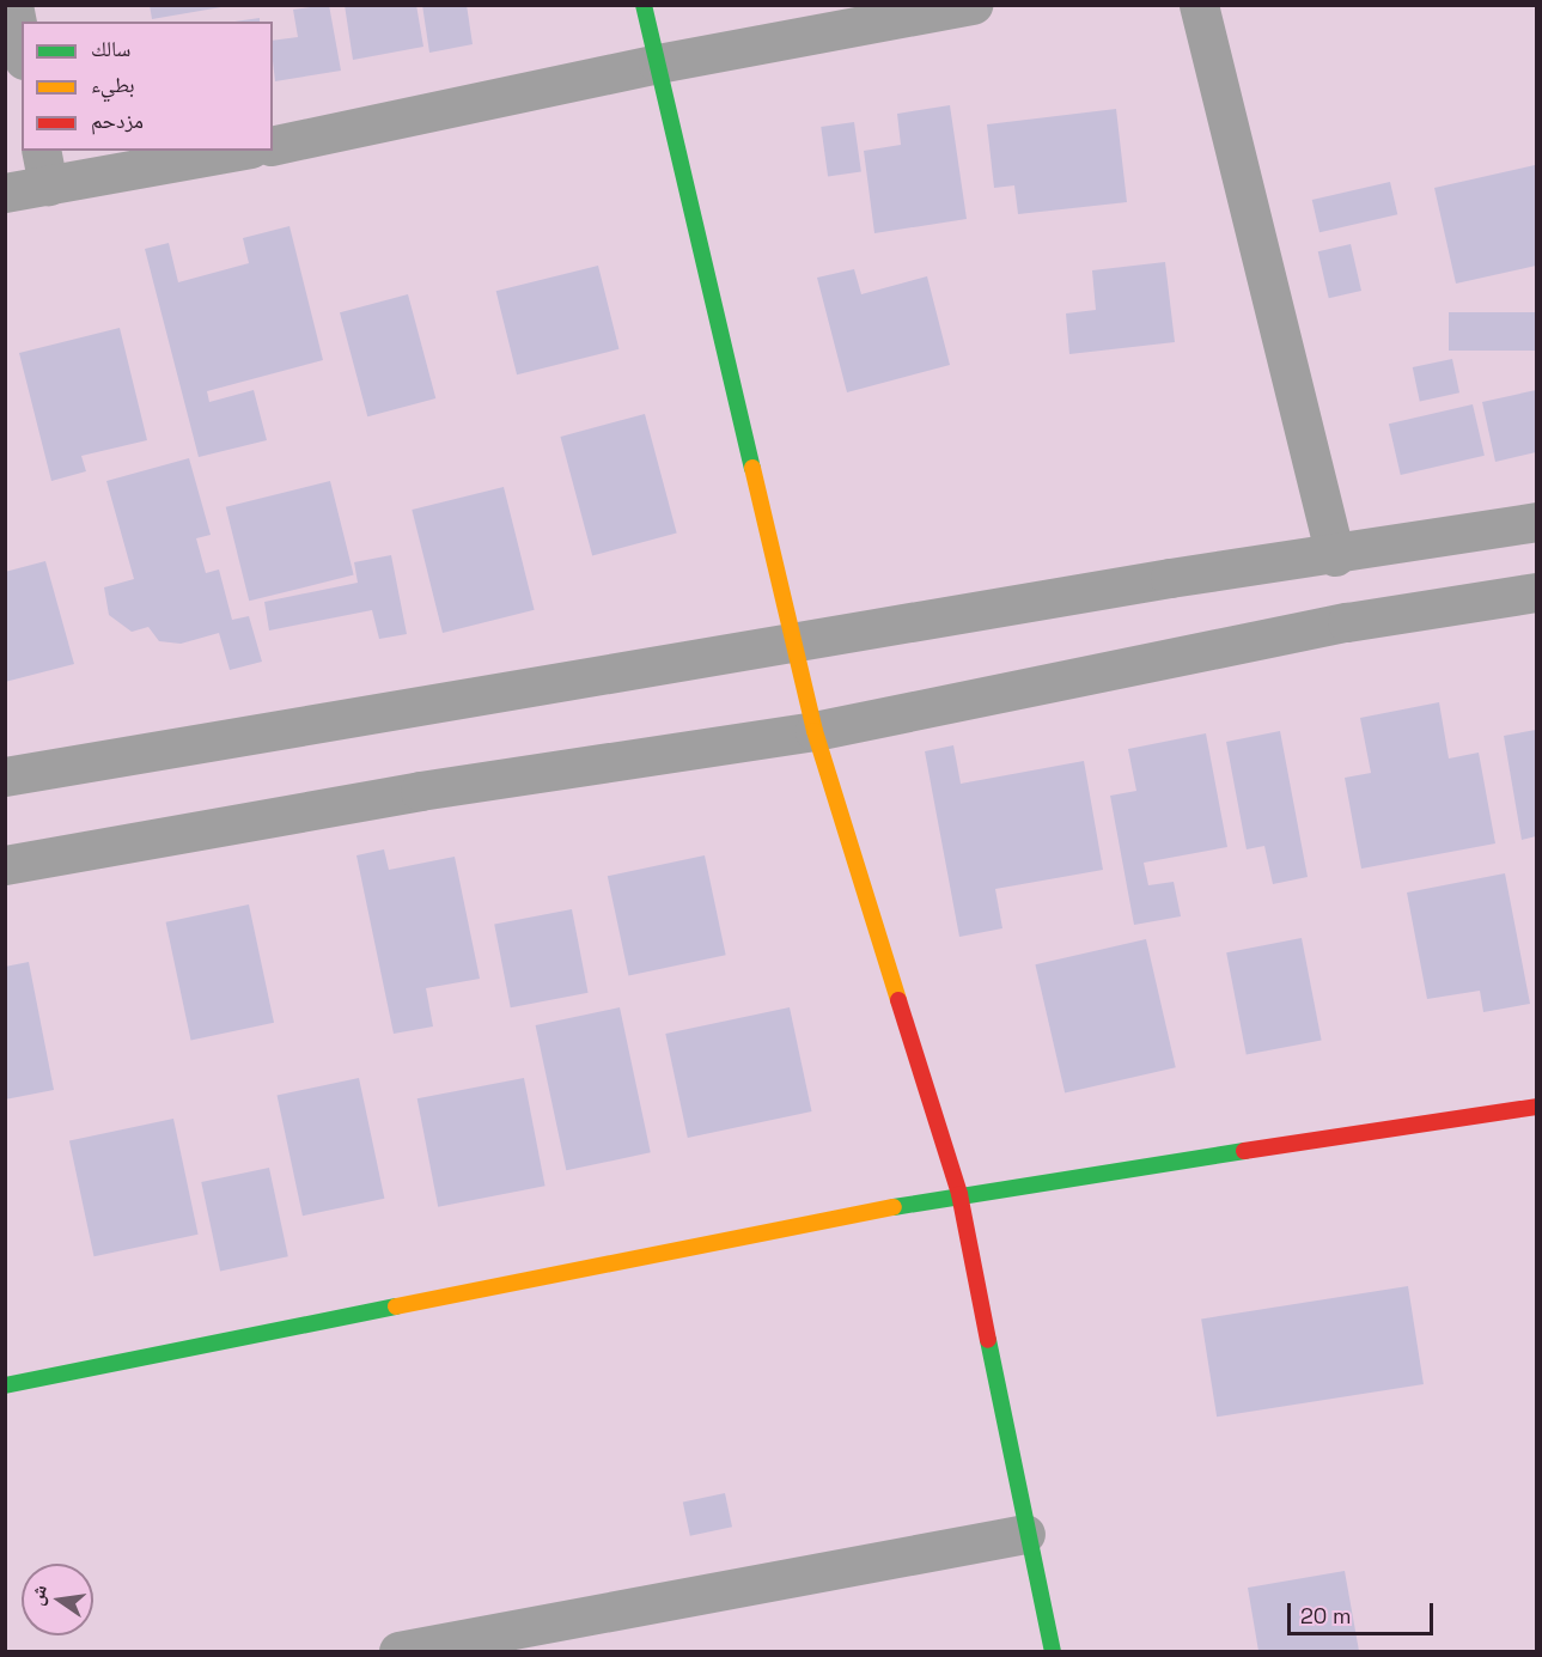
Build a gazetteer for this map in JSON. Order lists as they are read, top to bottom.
{
  "legend": ["سالك", "بطيء", "مزدحم"],
  "scale_bar": "20 m",
  "north": "left"
}
